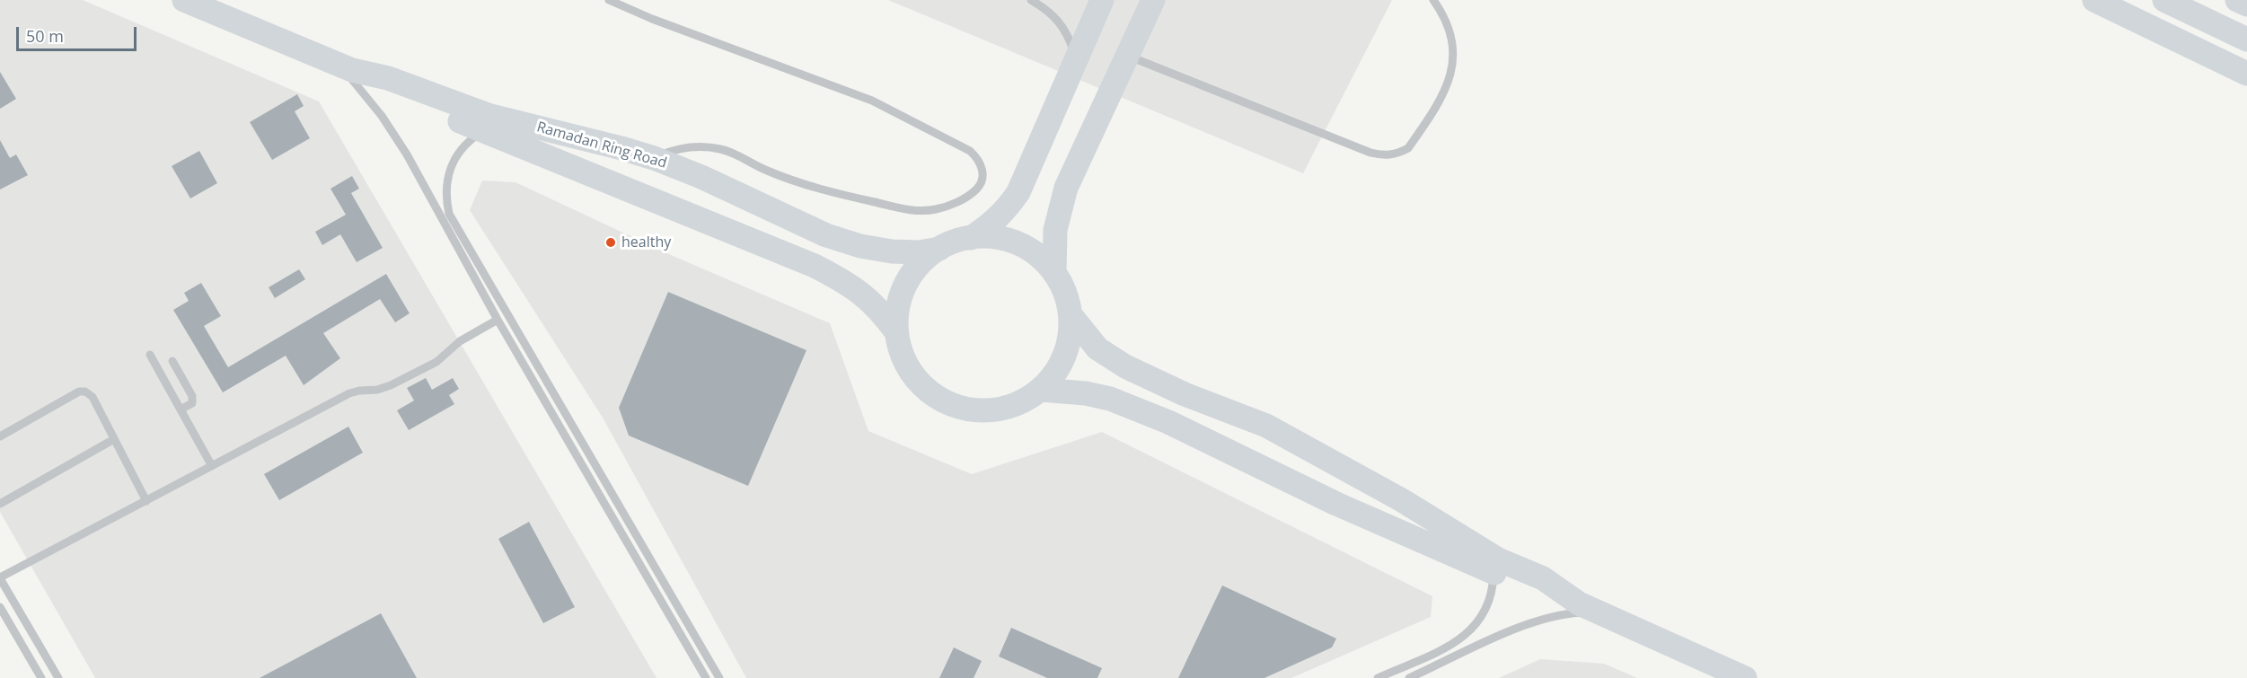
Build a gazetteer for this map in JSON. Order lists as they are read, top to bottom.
{
  "streets": {
    "street": ["Ramadan Ring Road"]
  },
  "places": ["healthy"],
  "scale_bar": "50 m"
}
